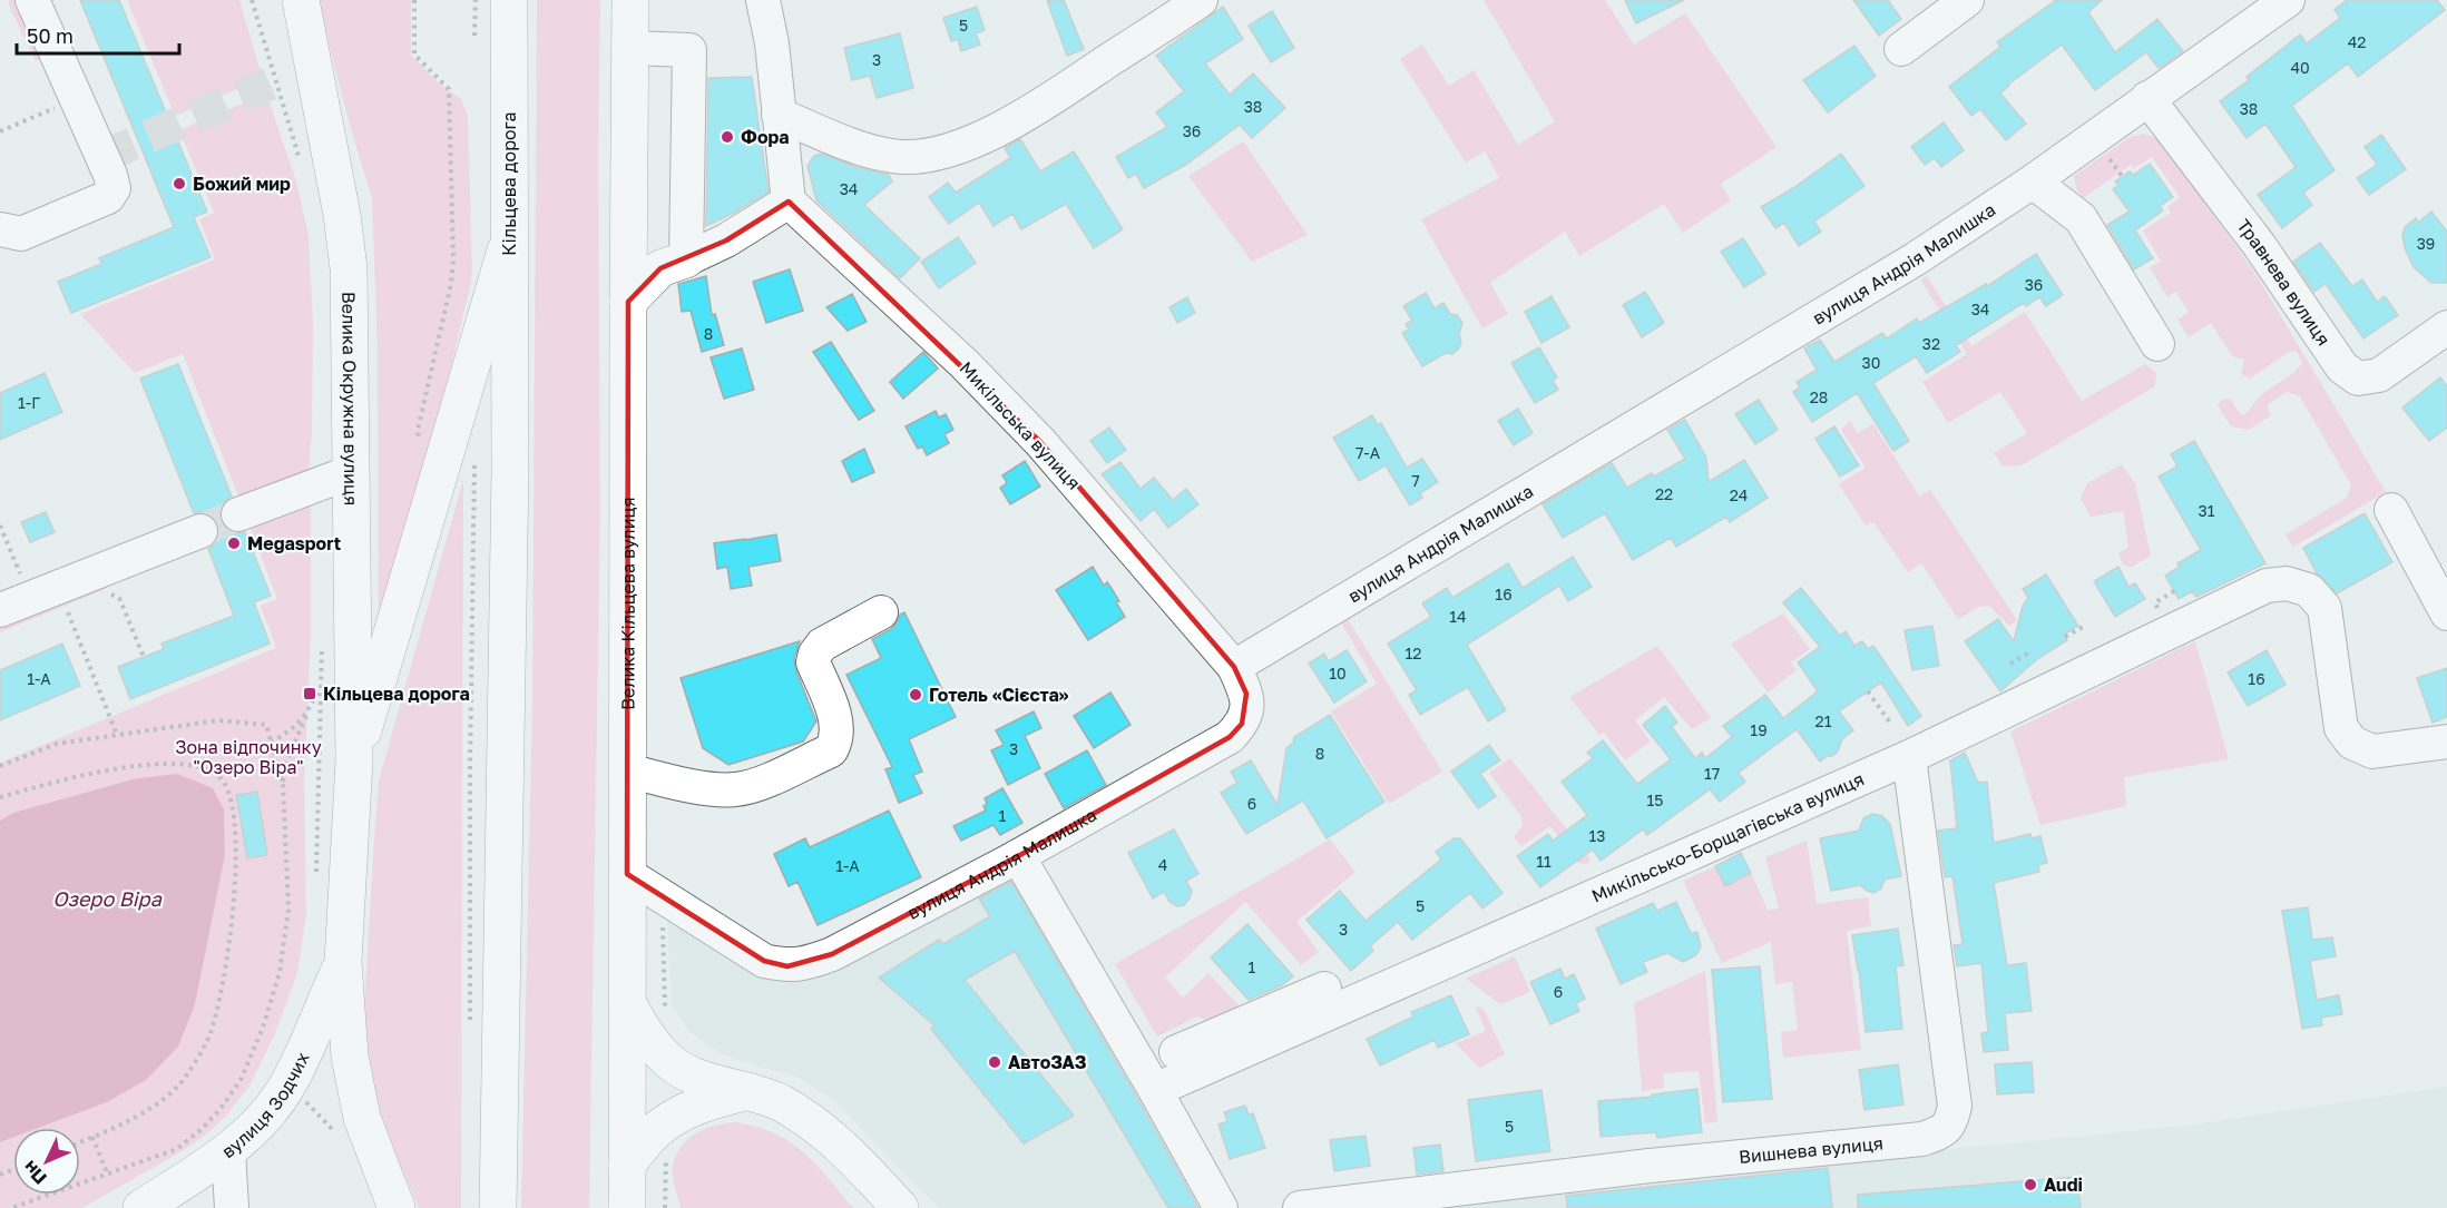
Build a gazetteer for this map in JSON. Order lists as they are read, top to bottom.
{
  "streets": {
    "main road": [
      "Кільцева дорога",
      "Велика Окружна вулиця",
      "Велика Кільцева вулиця",
      "вулиця Зодчих"
    ],
    "street": [
      "вулиця Андрія Малишка",
      "Травнева вулиця",
      "Микільська вулиця",
      "Микільсько-Борщагівська вулиця",
      "Вишнева вулиця"
    ]
  },
  "crossings": [
    ["вулиця Андрія Малишка", "Травнева вулиця"],
    ["вулиця Андрія Малишка", "Микільська вулиця"],
    ["вулиця Андрія Малишка", "Велика Кільцева вулиця"],
    ["Велика Окружна вулиця", "вулиця Зодчих"],
    ["Микільсько-Борщагівська вулиця", "Вишнева вулиця"]
  ],
  "water": ["Озеро Віра"],
  "parks": ["Зона відпочинку \"Озеро Віра\""],
  "places": {
    "other": [
      "Фора",
      "Божий мир",
      "Megasport",
      "Готель «Сієста»",
      "АвтоЗАЗ",
      "Audi"
    ],
    "transit": ["Кільцева дорога"]
  },
  "house_numbers": [
    "5",
    "42",
    "3",
    "40",
    "38",
    "38",
    "36",
    "34",
    "39",
    "36",
    "34",
    "8",
    "32",
    "30",
    "28",
    "1-Г",
    "7-А",
    "7",
    "22",
    "24",
    "31",
    "16",
    "14",
    "12",
    "10",
    "1-А",
    "16",
    "21",
    "19",
    "3",
    "8",
    "17",
    "15",
    "6",
    "1",
    "13",
    "11",
    "4",
    "1-А",
    "5",
    "3",
    "1",
    "6",
    "5"
  ],
  "scale_bar": "50 m",
  "north": "bottom left"
}
